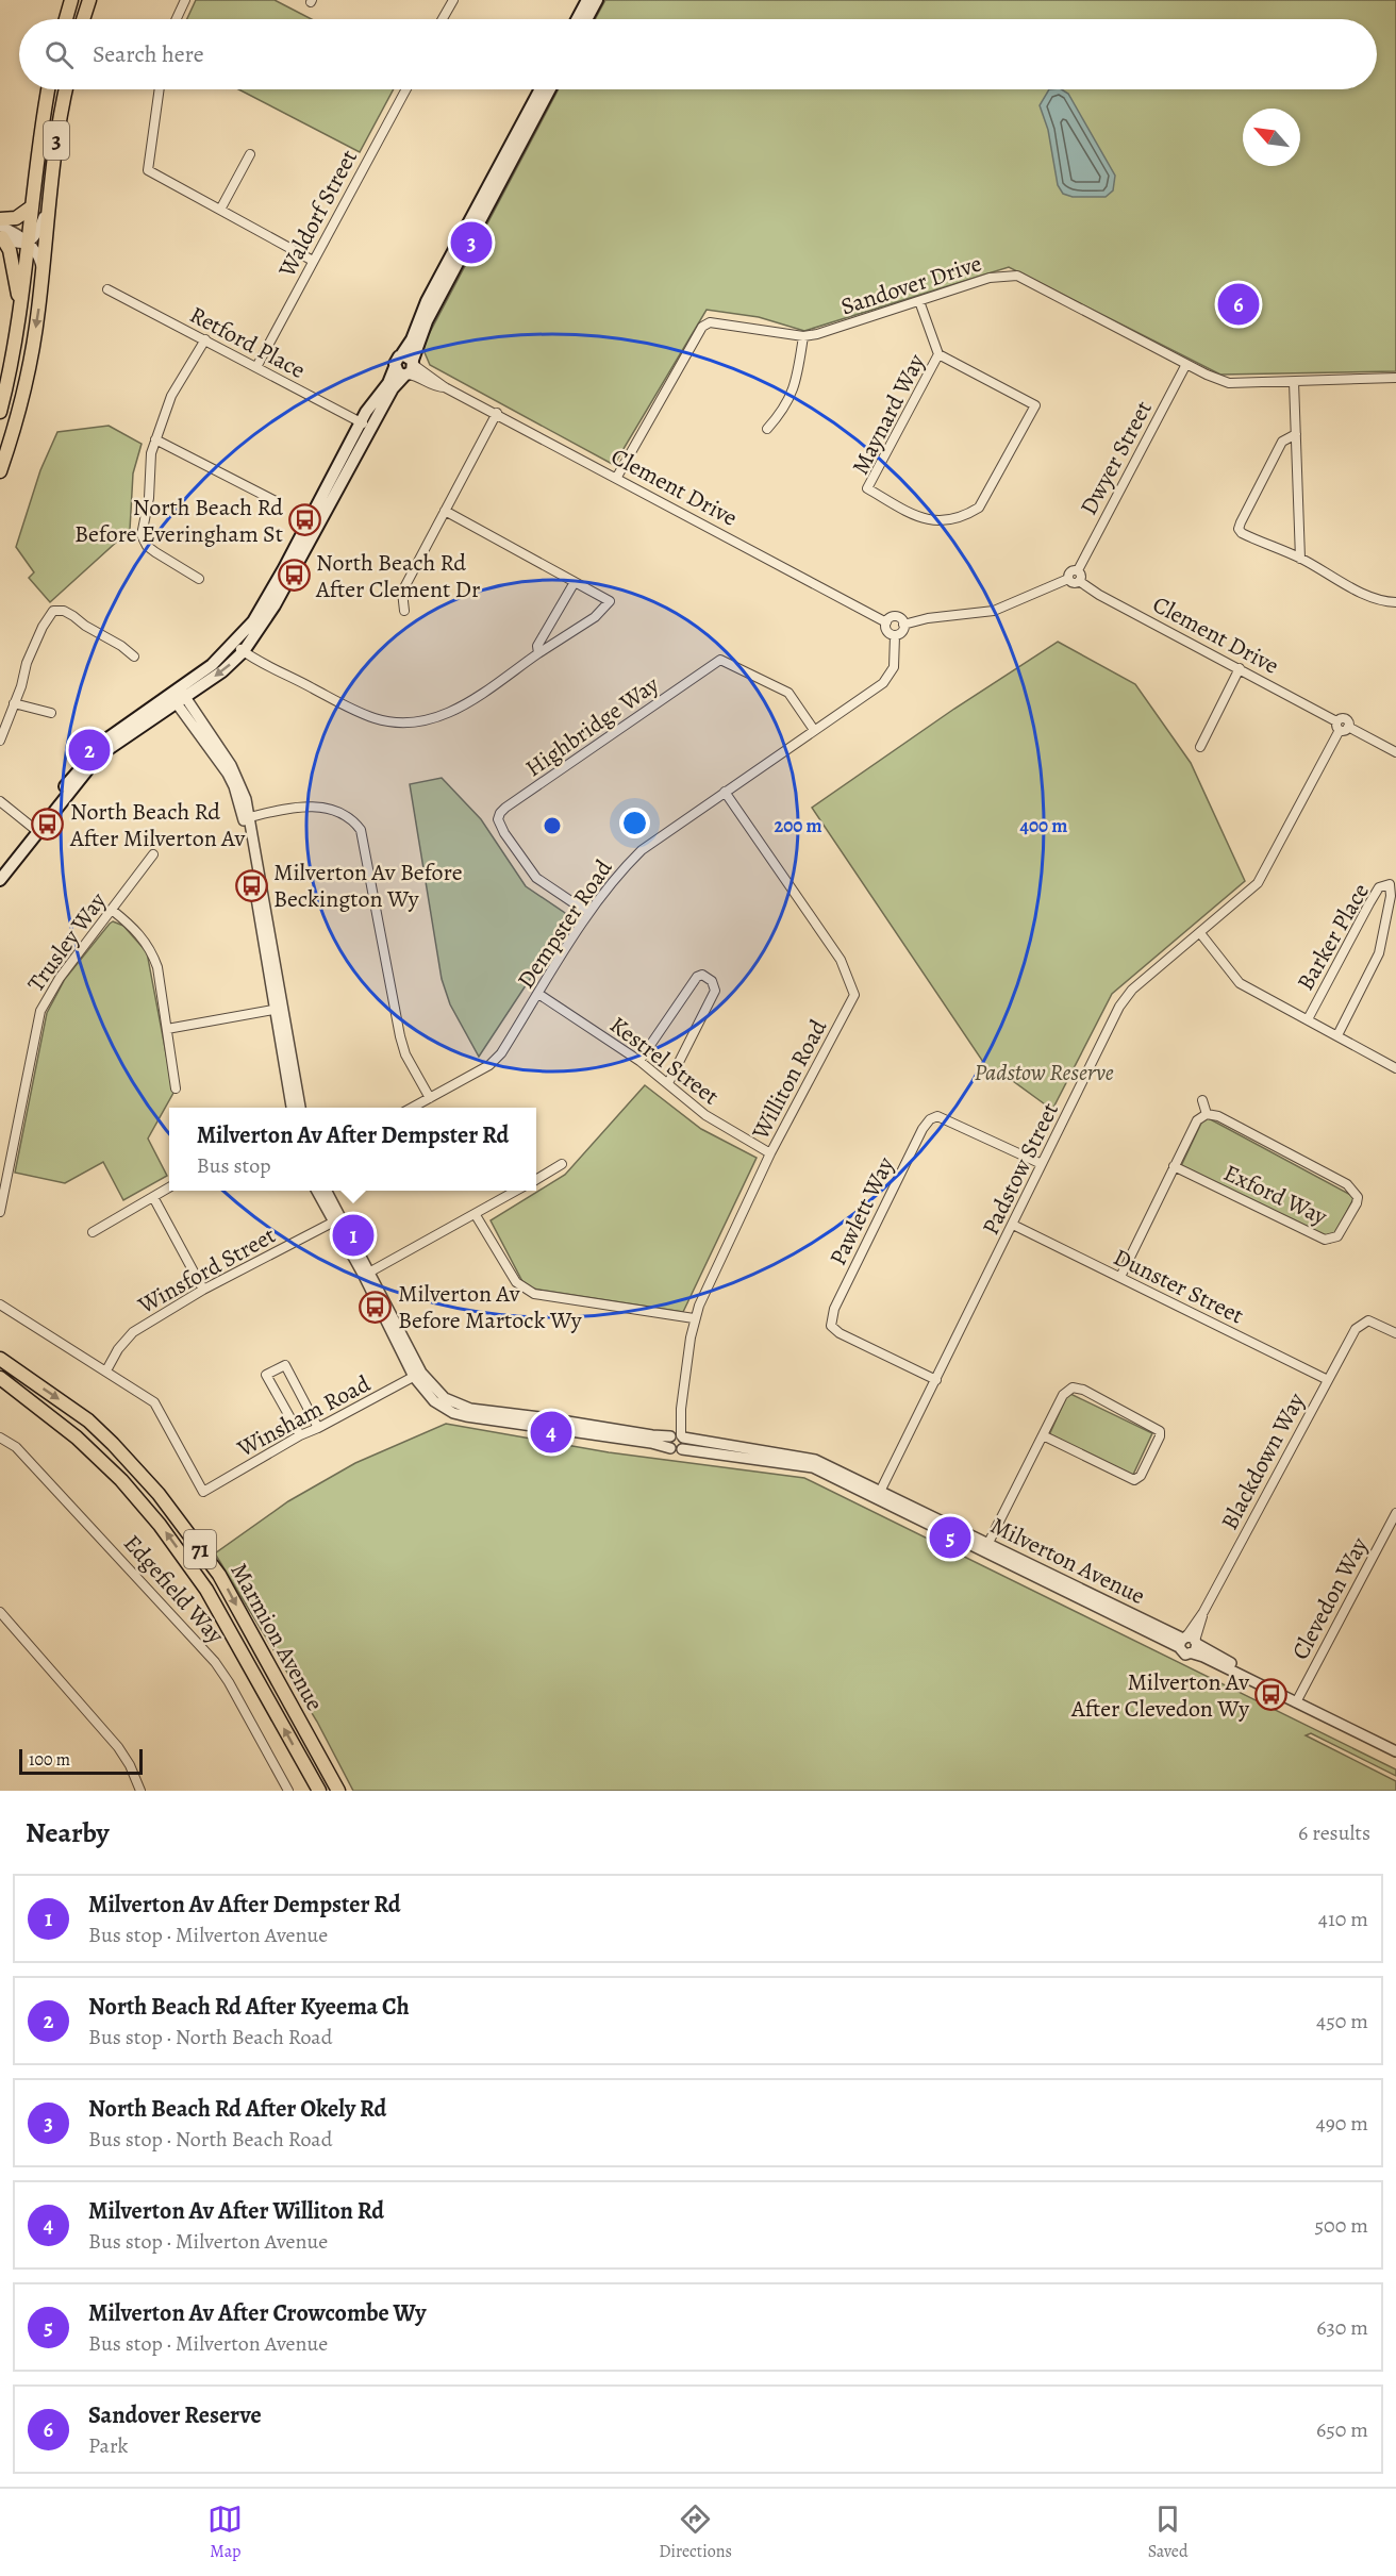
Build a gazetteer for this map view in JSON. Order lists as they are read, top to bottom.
{
  "streets": {
    "highway": ["3", "71", "Marmion Avenue"],
    "street": [
      "Waldorf Street",
      "Sandover Drive",
      "Retford Place",
      "Maynard Way",
      "Dwyer Street",
      "Clement Drive",
      "Highbridge Way",
      "Dempster Road",
      "Barker Place",
      "Trusley Way",
      "Kestrel Street",
      "Williton Road",
      "Padstow Street",
      "Exford Way",
      "Pawlett Way",
      "Winsford Street",
      "Dunster Street",
      "Winsham Road",
      "Blackdown Way",
      "Milverton Avenue",
      "Edgefield Way",
      "Clevedon Way"
    ]
  },
  "crossings": [
    ["Waldorf Street", "Retford Place"],
    ["Sandover Drive", "Maynard Way"],
    ["Sandover Drive", "Dwyer Street"],
    ["Sandover Drive", "Clement Drive"],
    ["Dwyer Street", "Clement Drive"],
    ["Clement Drive", "Dempster Road"],
    ["Clement Drive", "Padstow Street"],
    ["Highbridge Way", "Dempster Road"],
    ["Dempster Road", "Kestrel Street"],
    ["Dempster Road", "Williton Road"],
    ["Kestrel Street", "Williton Road"],
    ["Williton Road", "Milverton Avenue"],
    ["Padstow Street", "Pawlett Way"],
    ["Padstow Street", "Dunster Street"],
    ["Padstow Street", "Milverton Avenue"],
    ["Winsford Street", "Winsham Road"],
    ["Winsford Street", "Milverton Avenue"],
    ["Dunster Street", "Blackdown Way"],
    ["Winsham Road", "Milverton Avenue"],
    ["Blackdown Way", "Milverton Avenue"],
    ["Milverton Avenue", "Clevedon Way"]
  ],
  "parks": ["Padstow Reserve"],
  "places": {
    "bus stop": [
      "North Beach Rd Before Everingham St",
      "North Beach Rd After Clement Dr",
      "North Beach Rd After Milverton Av",
      "Milverton Av Before Beckington Wy",
      "Milverton Av Before Martock Wy",
      "Milverton Av After Clevedon Wy"
    ]
  },
  "scale_bar": "100 m",
  "north": "top left",
  "page": {
    "search": "Search here",
    "pins": [
      "3",
      "6",
      "2",
      "1",
      "4",
      "5"
    ],
    "popup": ["Milverton Av After Dempster Rd", "Bus stop"],
    "scale": "100 m",
    "heading": ["Nearby", "6 results"],
    "list": [
      {
        "mark": "1",
        "name": "Milverton Av After Dempster Rd",
        "note": "Bus stop · Milverton Avenue",
        "value": "410 m"
      },
      {
        "mark": "2",
        "name": "North Beach Rd After Kyeema Ch",
        "note": "Bus stop · North Beach Road",
        "value": "450 m"
      },
      {
        "mark": "3",
        "name": "North Beach Rd After Okely Rd",
        "note": "Bus stop · North Beach Road",
        "value": "490 m"
      },
      {
        "mark": "4",
        "name": "Milverton Av After Williton Rd",
        "note": "Bus stop · Milverton Avenue",
        "value": "500 m"
      },
      {
        "mark": "5",
        "name": "Milverton Av After Crowcombe Wy",
        "note": "Bus stop · Milverton Avenue",
        "value": "630 m"
      },
      {
        "mark": "6",
        "name": "Sandover Reserve",
        "note": "Park",
        "value": "650 m"
      }
    ],
    "nav": ["Map", "Directions", "Saved"]
  },
  "rings": ["200 m", "400 m"]
}
